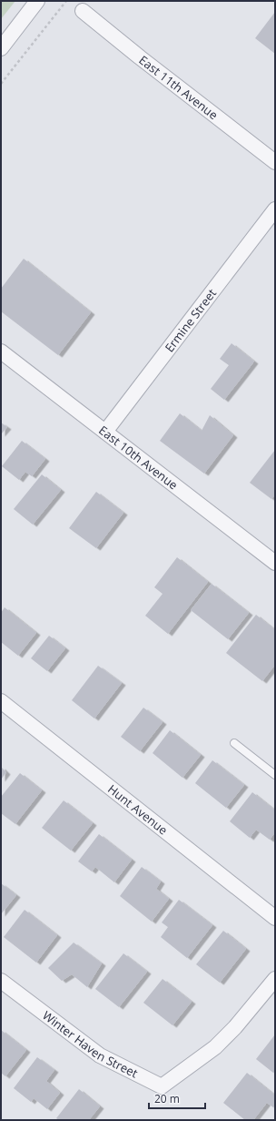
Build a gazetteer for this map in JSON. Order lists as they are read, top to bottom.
{
  "streets": {
    "street": [
      "East 11th Avenue",
      "Ermine Street",
      "East 10th Avenue",
      "Hunt Avenue",
      "Winter Haven Street"
    ]
  },
  "crossings": [
    ["Ermine Street", "East 10th Avenue"]
  ],
  "scale_bar": "20 m"
}
